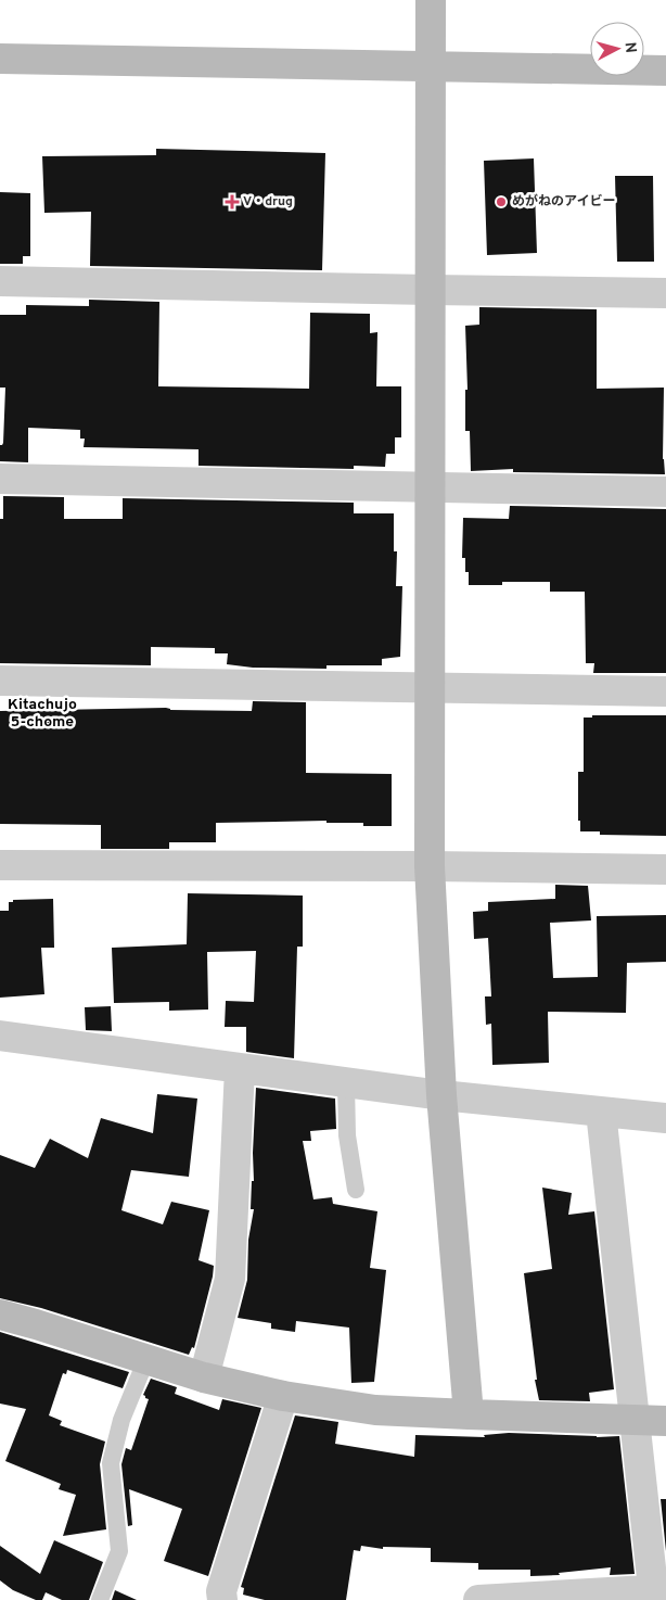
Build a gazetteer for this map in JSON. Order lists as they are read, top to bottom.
{
  "districts": ["Kitachujo 5-chome"],
  "places": {
    "health": ["V・drug"],
    "other": ["めがねのアイビー"]
  },
  "north": "right"
}
